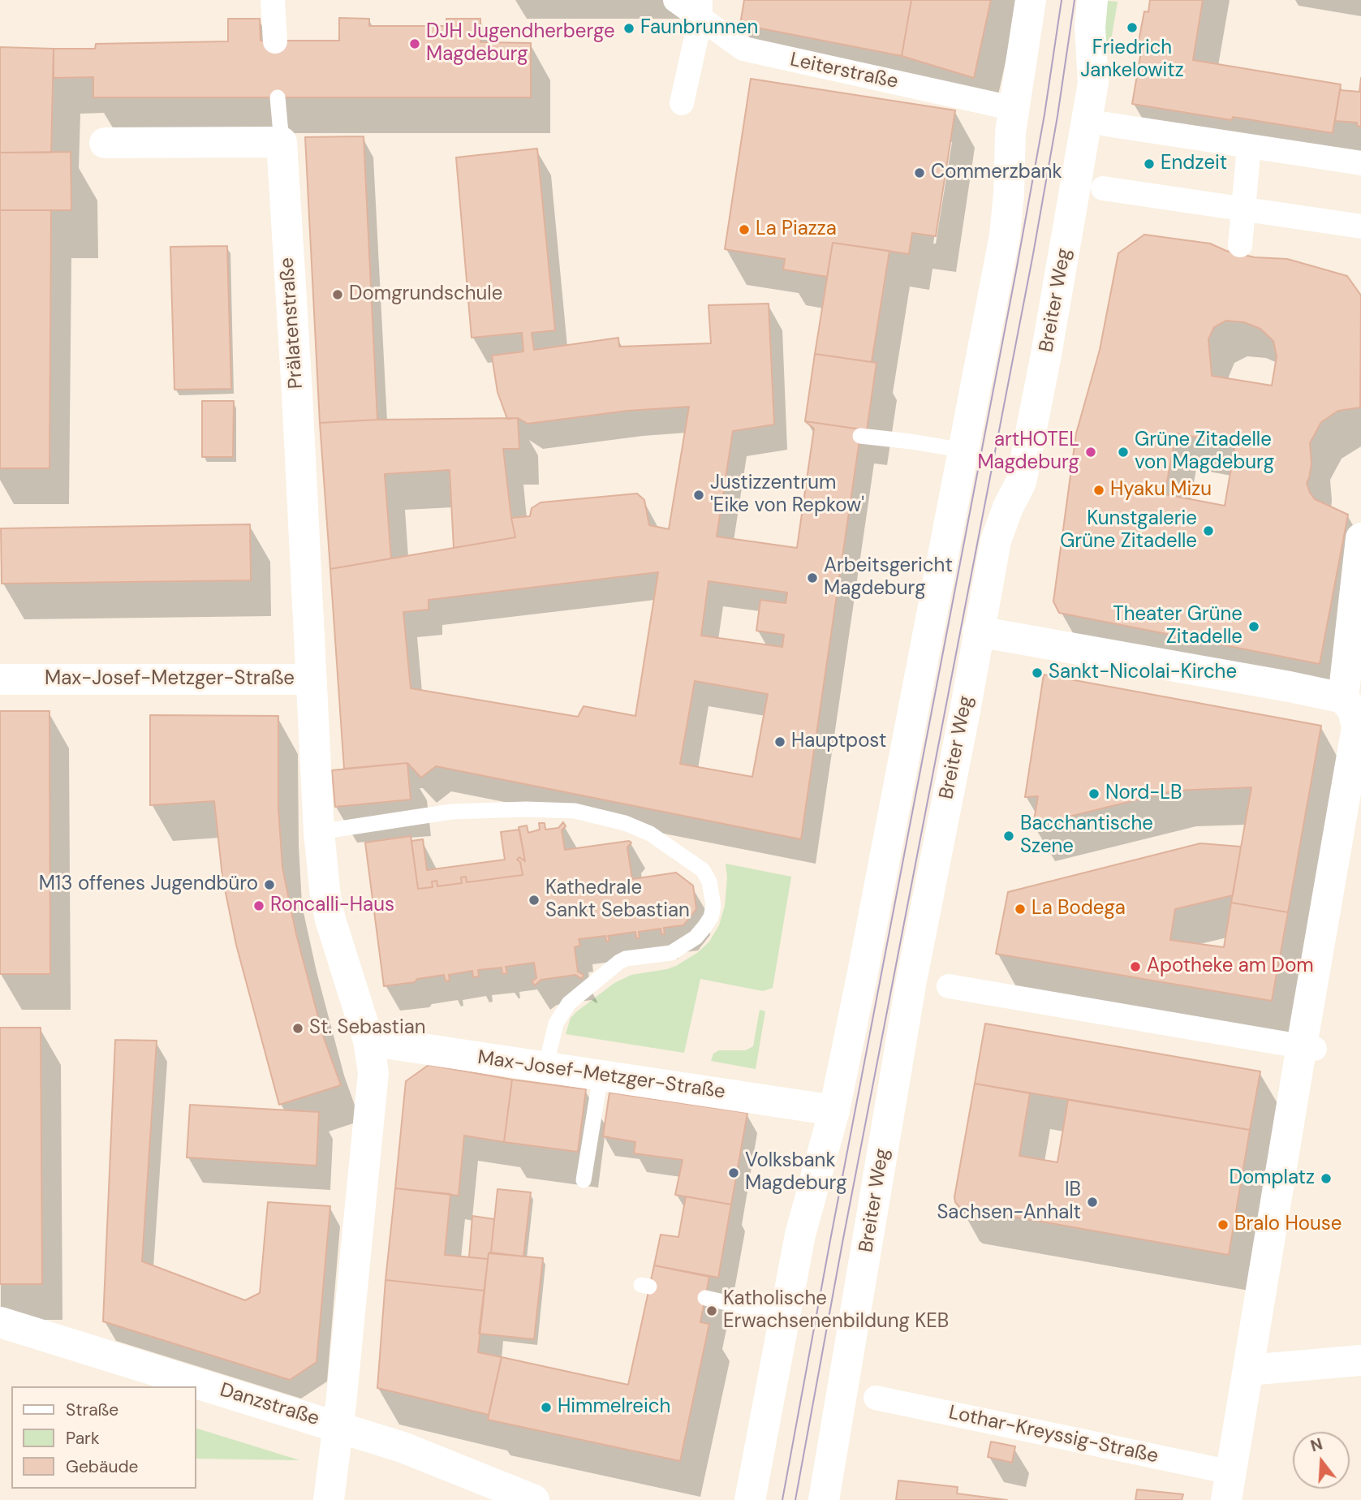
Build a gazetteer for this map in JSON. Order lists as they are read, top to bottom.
{
  "streets": {
    "street": [
      "Leiterstraße",
      "Breiter Weg",
      "Prälatenstraße",
      "Max-Josef-Metzger-Straße",
      "Danzstraße",
      "Lothar-Kreyssig-Straße"
    ]
  },
  "crossings": [
    ["Prälatenstraße", "Max-Josef-Metzger-Straße"],
    ["Max-Josef-Metzger-Straße", "Danzstraße"]
  ],
  "places": [
    "Friedrich Jankelowitz",
    "Faunbrunnen",
    "DJH Jugendherberge Magdeburg",
    "Endzeit",
    "Commerzbank",
    "La Piazza",
    "Domgrundschule",
    "artHOTEL Magdeburg",
    "Grüne Zitadelle von Magdeburg",
    "Hyaku Mizu",
    "Justizzentrum 'Eike von Repkow'",
    "Kunstgalerie Grüne Zitadelle",
    "Arbeitsgericht Magdeburg",
    "Theater Grüne Zitadelle",
    "Sankt-Nicolai-Kirche",
    "Hauptpost",
    "Nord-LB",
    "Bacchantische Szene",
    "M13 offenes Jugendbüro",
    "Kathedrale Sankt Sebastian",
    "Roncalli-Haus",
    "La Bodega",
    "Apotheke am Dom",
    "St. Sebastian",
    "Volksbank Magdeburg",
    "Domplatz",
    "IB Sachsen-Anhalt",
    "Bralo House",
    "Katholische Erwachsenenbildung KEB",
    "Himmelreich"
  ],
  "legend": ["Straße", "Park", "Gebäude"],
  "north": "top"
}
